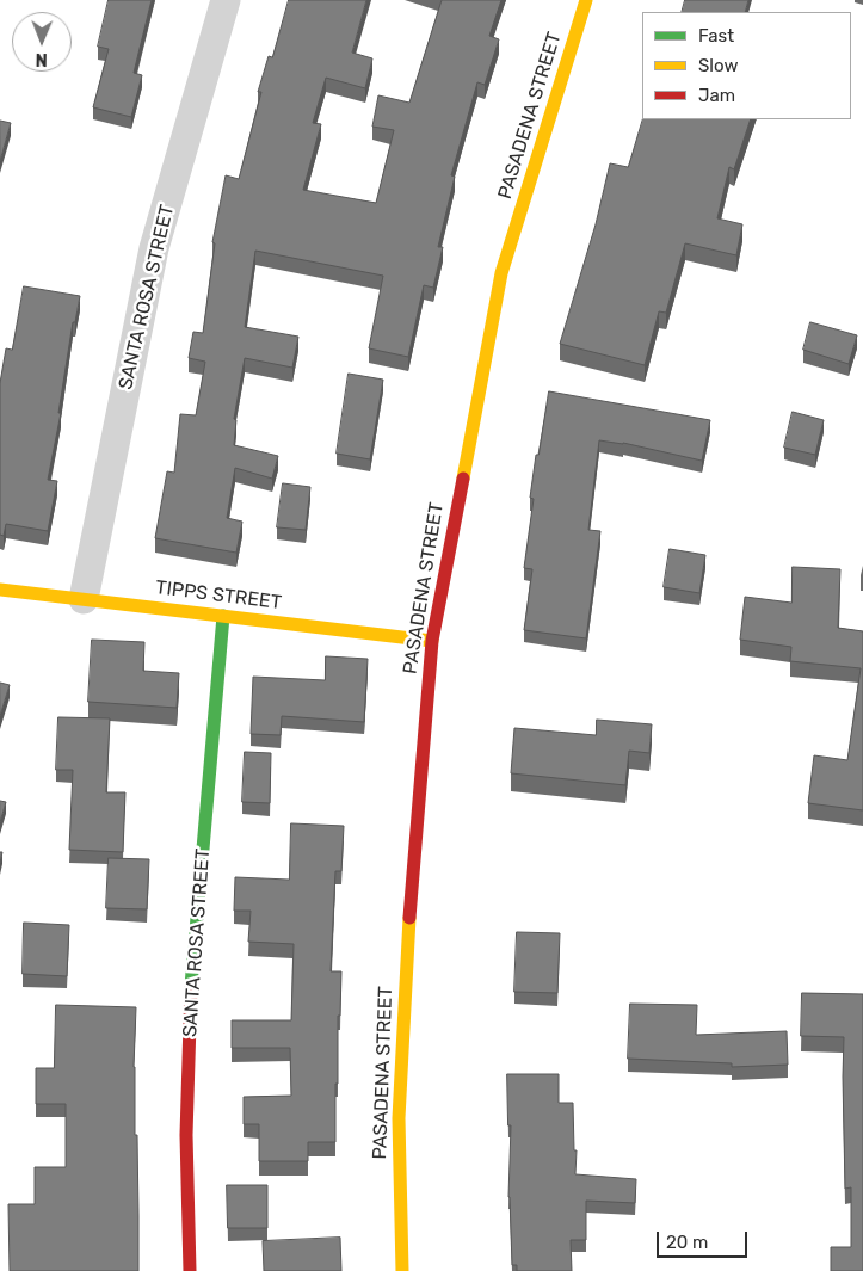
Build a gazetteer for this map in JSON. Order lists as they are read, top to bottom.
{
  "streets": {
    "street": ["PASADENA STREET", "SANTA ROSA STREET", "TIPPS STREET"]
  },
  "crossings": [
    ["PASADENA STREET", "TIPPS STREET"],
    ["SANTA ROSA STREET", "TIPPS STREET"]
  ],
  "legend": ["Fast", "Slow", "Jam"],
  "scale_bar": "20 m",
  "north": "bottom"
}
